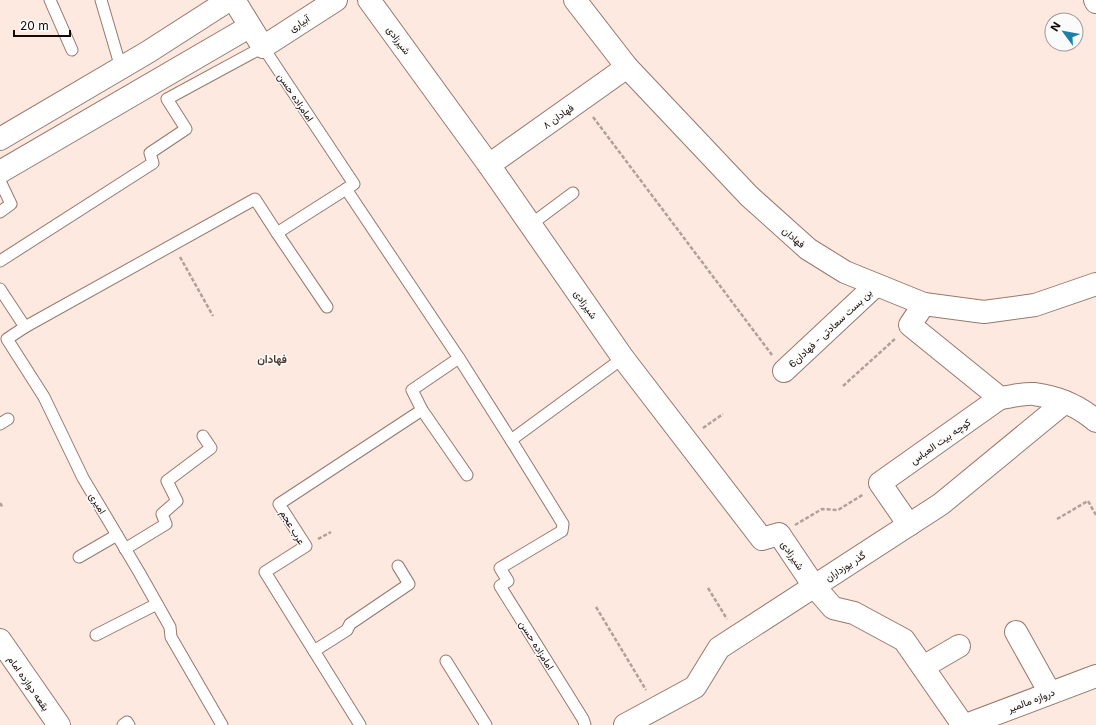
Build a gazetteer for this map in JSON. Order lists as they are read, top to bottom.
{
  "streets": {
    "street": [
      "آبیاری",
      "شیرزادی",
      "امامزاده حسن",
      "فهادان ۸",
      "فهادان",
      "بن بست سعادتی - فهادان6",
      "کوچه بيت العباس",
      "گذر يوزداران",
      "بقعه دوازده امام",
      "دروازه مالمیر"
    ],
    "lane": ["امیری", "عرب عجم"]
  },
  "crossings": [
    ["آبیاری", "امامزاده حسن"],
    ["شیرزادی", "فهادان ۸"],
    ["شیرزادی", "گذر يوزداران"],
    ["فهادان ۸", "فهادان"],
    ["فهادان", "بن بست سعادتی - فهادان6"]
  ],
  "districts": ["فهادان"],
  "scale_bar": "20 m",
  "north": "top left"
}
